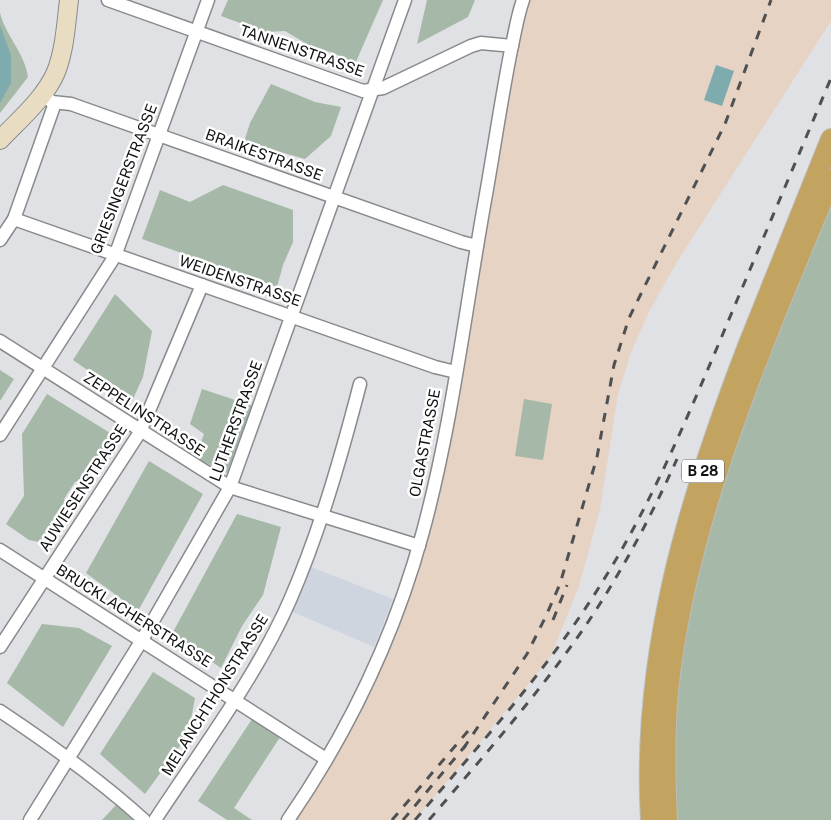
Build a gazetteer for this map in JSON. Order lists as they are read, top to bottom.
{
  "streets": {
    "highway": ["B 28"],
    "street": [
      "TANNENSTRASSE",
      "BRAIKESTRASSE",
      "GRIESINGERSTRASSE",
      "WEIDENSTRASSE",
      "ZEPPELINSTRASSE",
      "LUTHERSTRASSE",
      "OLGASTRASSE",
      "AUWIESENSTRASSE",
      "BRUCKLACHERSTRASSE",
      "MELANCHTHONSTRASSE"
    ]
  },
  "crossings": [
    ["TANNENSTRASSE", "GRIESINGERSTRASSE"],
    ["TANNENSTRASSE", "LUTHERSTRASSE"],
    ["TANNENSTRASSE", "OLGASTRASSE"],
    ["BRAIKESTRASSE", "GRIESINGERSTRASSE"],
    ["BRAIKESTRASSE", "LUTHERSTRASSE"],
    ["BRAIKESTRASSE", "OLGASTRASSE"],
    ["GRIESINGERSTRASSE", "WEIDENSTRASSE"],
    ["GRIESINGERSTRASSE", "ZEPPELINSTRASSE"],
    ["WEIDENSTRASSE", "LUTHERSTRASSE"],
    ["WEIDENSTRASSE", "OLGASTRASSE"],
    ["WEIDENSTRASSE", "AUWIESENSTRASSE"],
    ["ZEPPELINSTRASSE", "LUTHERSTRASSE"],
    ["ZEPPELINSTRASSE", "OLGASTRASSE"],
    ["ZEPPELINSTRASSE", "AUWIESENSTRASSE"],
    ["ZEPPELINSTRASSE", "MELANCHTHONSTRASSE"],
    ["LUTHERSTRASSE", "BRUCKLACHERSTRASSE"],
    ["OLGASTRASSE", "BRUCKLACHERSTRASSE"],
    ["AUWIESENSTRASSE", "BRUCKLACHERSTRASSE"],
    ["BRUCKLACHERSTRASSE", "MELANCHTHONSTRASSE"]
  ]
}
